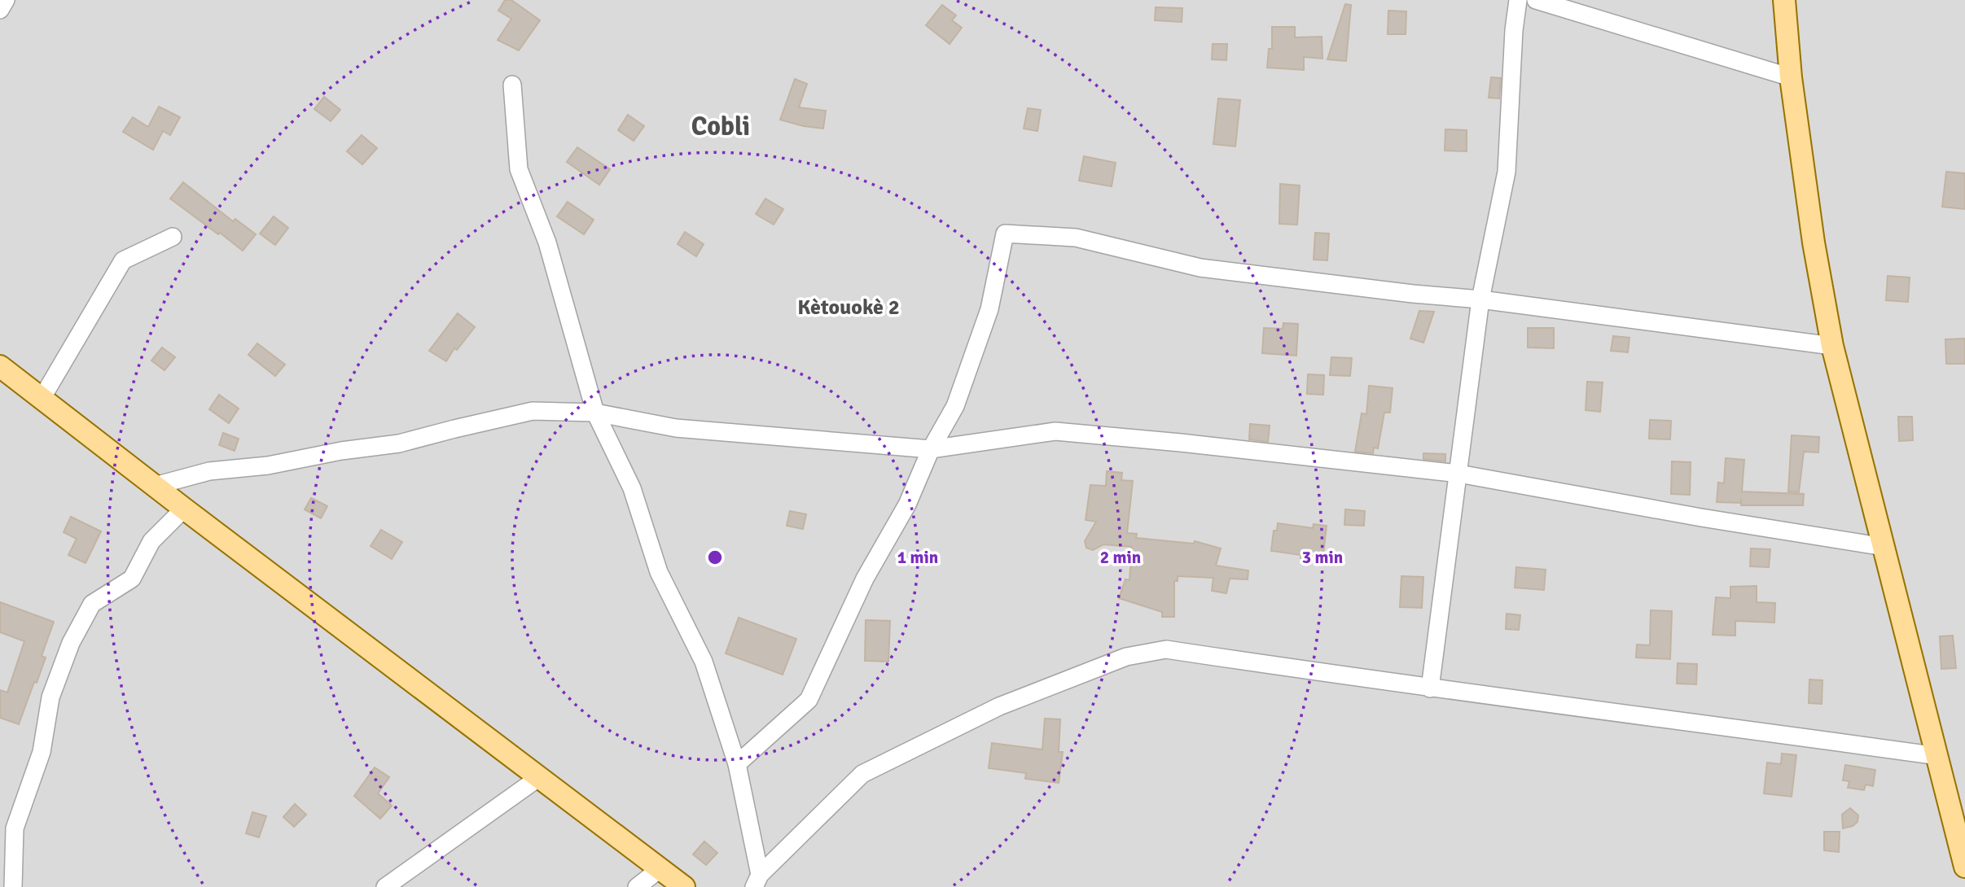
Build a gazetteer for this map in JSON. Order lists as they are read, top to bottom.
{
  "districts": ["Cobli", "Kètouokè 2"],
  "rings": ["1 min", "2 min", "3 min"]
}
